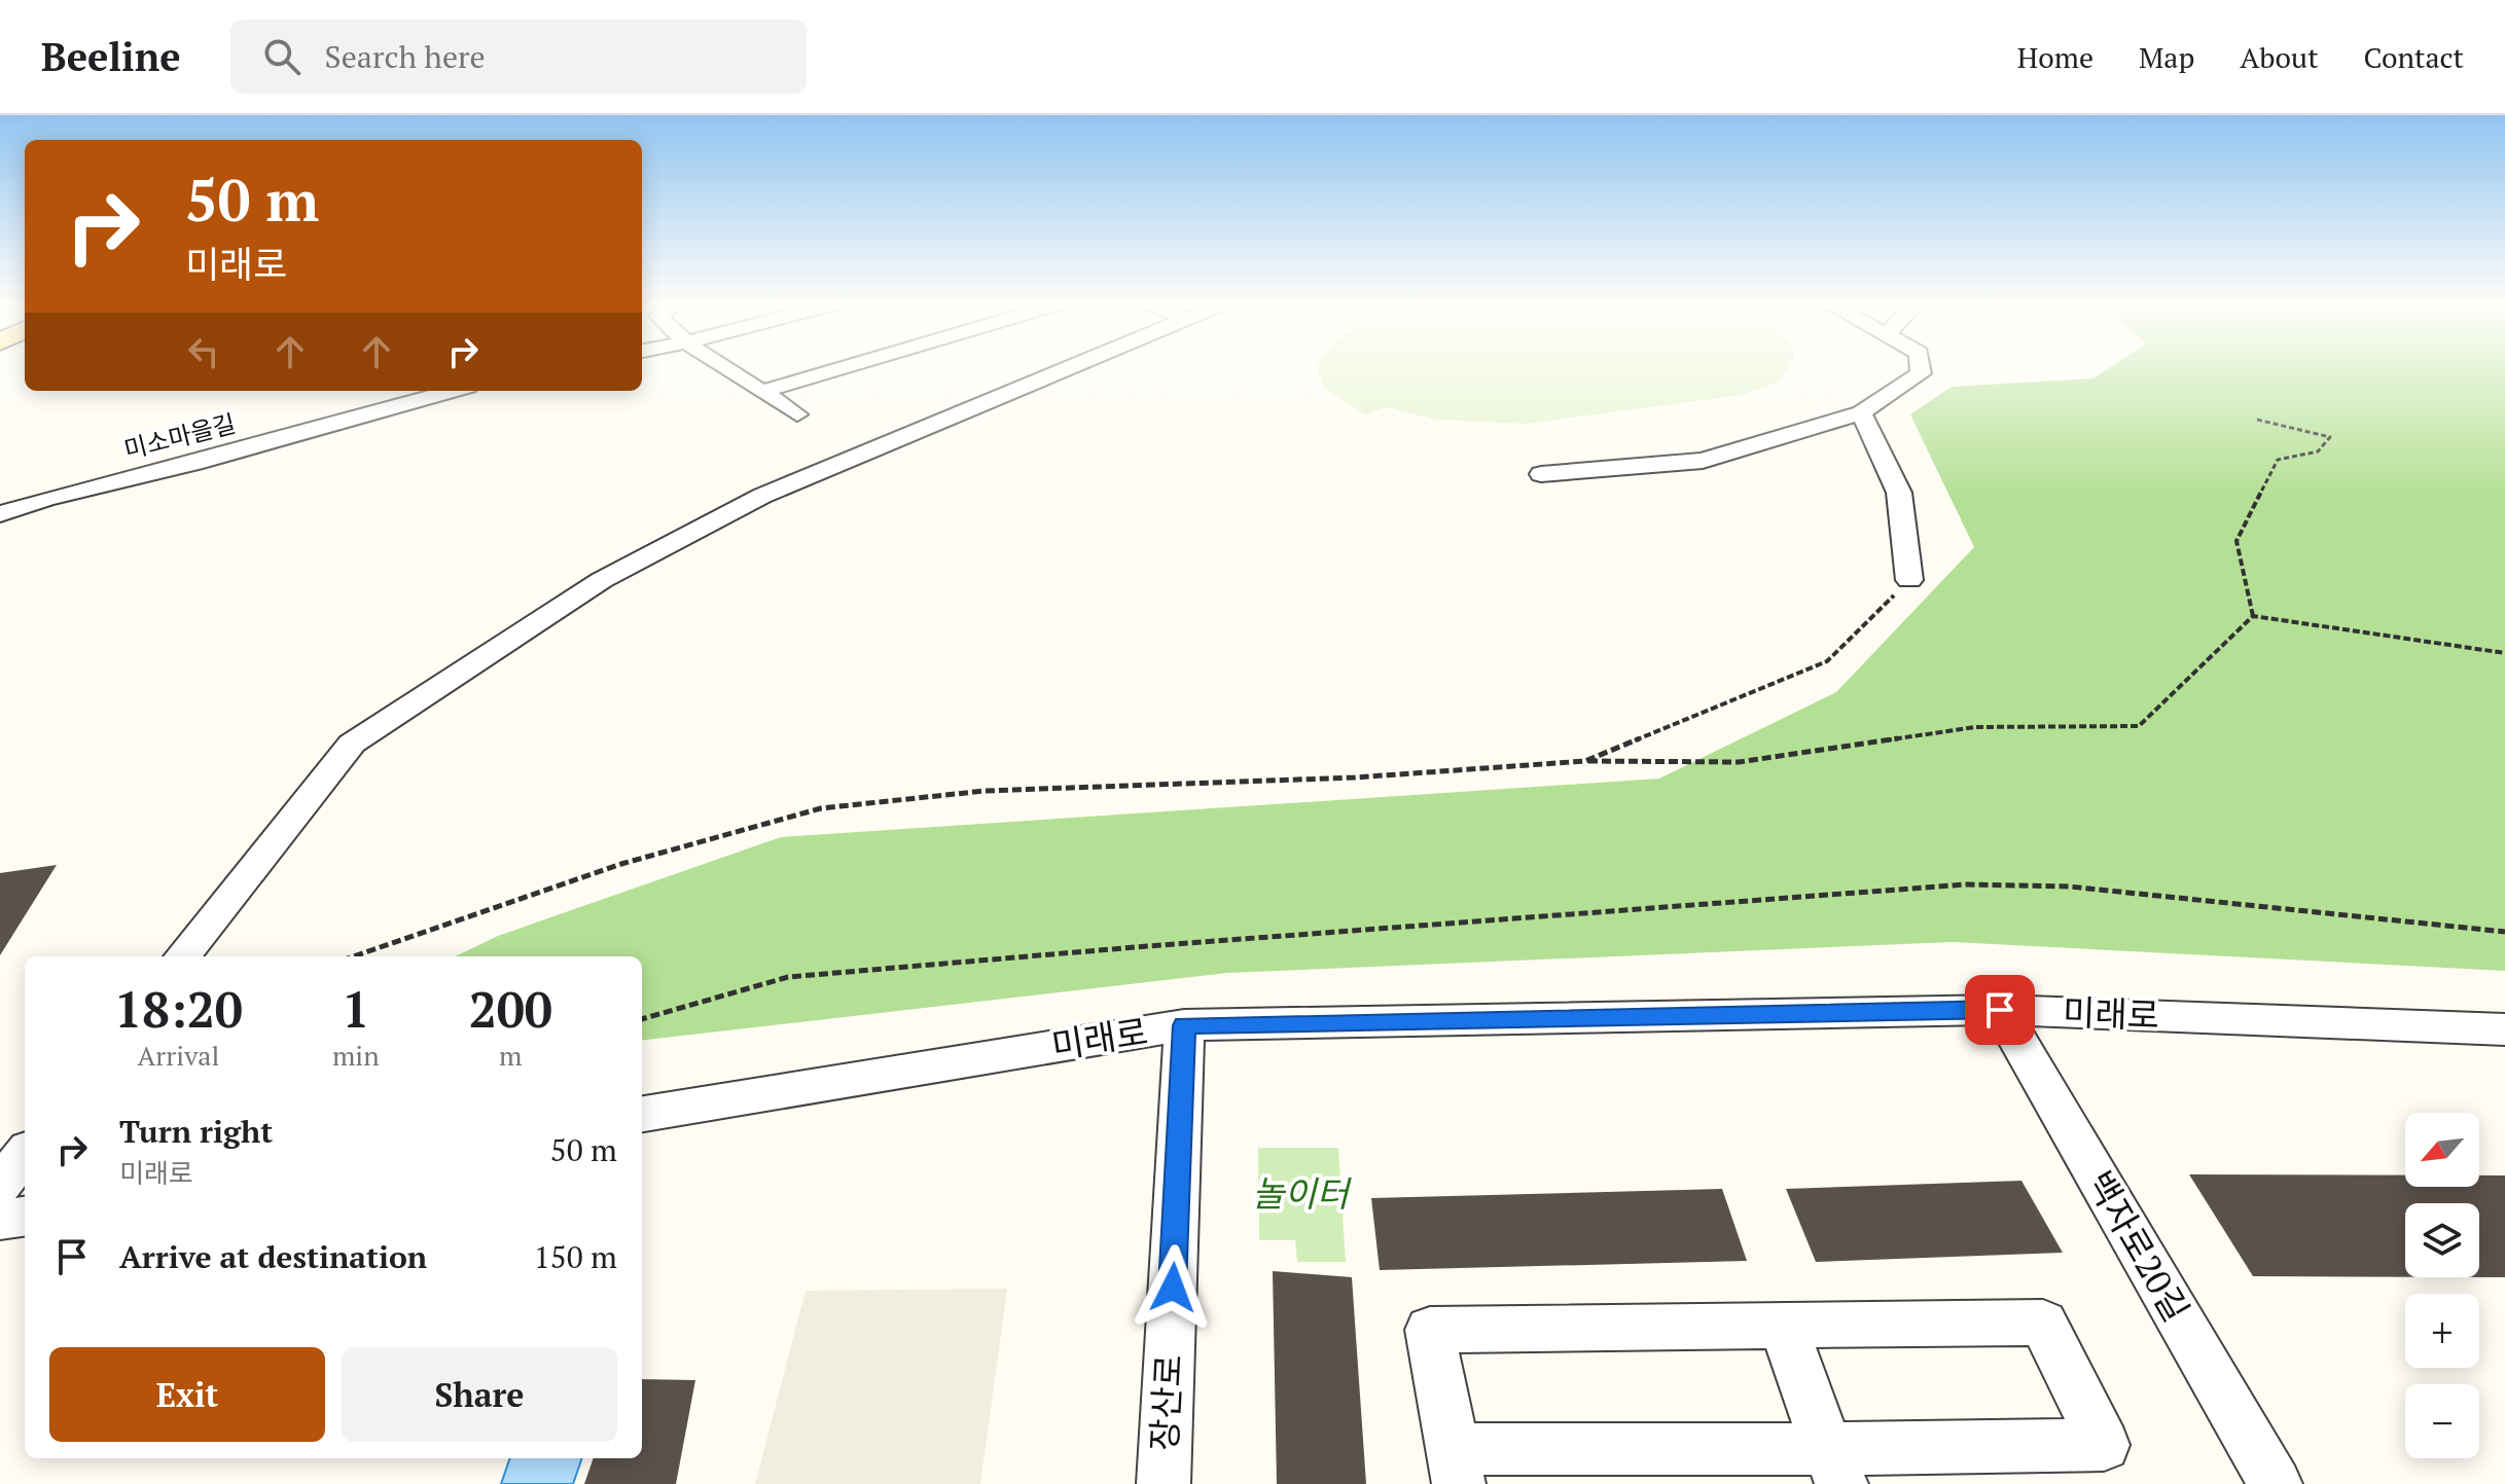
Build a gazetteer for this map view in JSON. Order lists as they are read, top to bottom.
{
  "streets": {
    "street": [
      "미소마을길",
      "미래로",
      "백자로20길",
      "장산로"
    ]
  },
  "crossings": [
    ["미래로", "백자로20길"],
    ["미래로", "장산로"]
  ],
  "parks": ["놀이터"],
  "north": "bottom left",
  "page": {
    "header": "Beeline",
    "search": "Search here",
    "nav": [
      "Home",
      "Map",
      "About",
      "Contact"
    ],
    "turn": ["50 m", "미래로"],
    "eta": [
      "18:20",
      "Arrival",
      "1",
      "min",
      "200",
      "m"
    ],
    "list": [
      {
        "name": "Turn right",
        "note": "미래로",
        "value": "50 m"
      },
      {
        "name": "Arrive at destination",
        "value": "150 m"
      }
    ],
    "map_buttons": ["+", "−"],
    "buttons": ["Exit", "Share"]
  }
}
